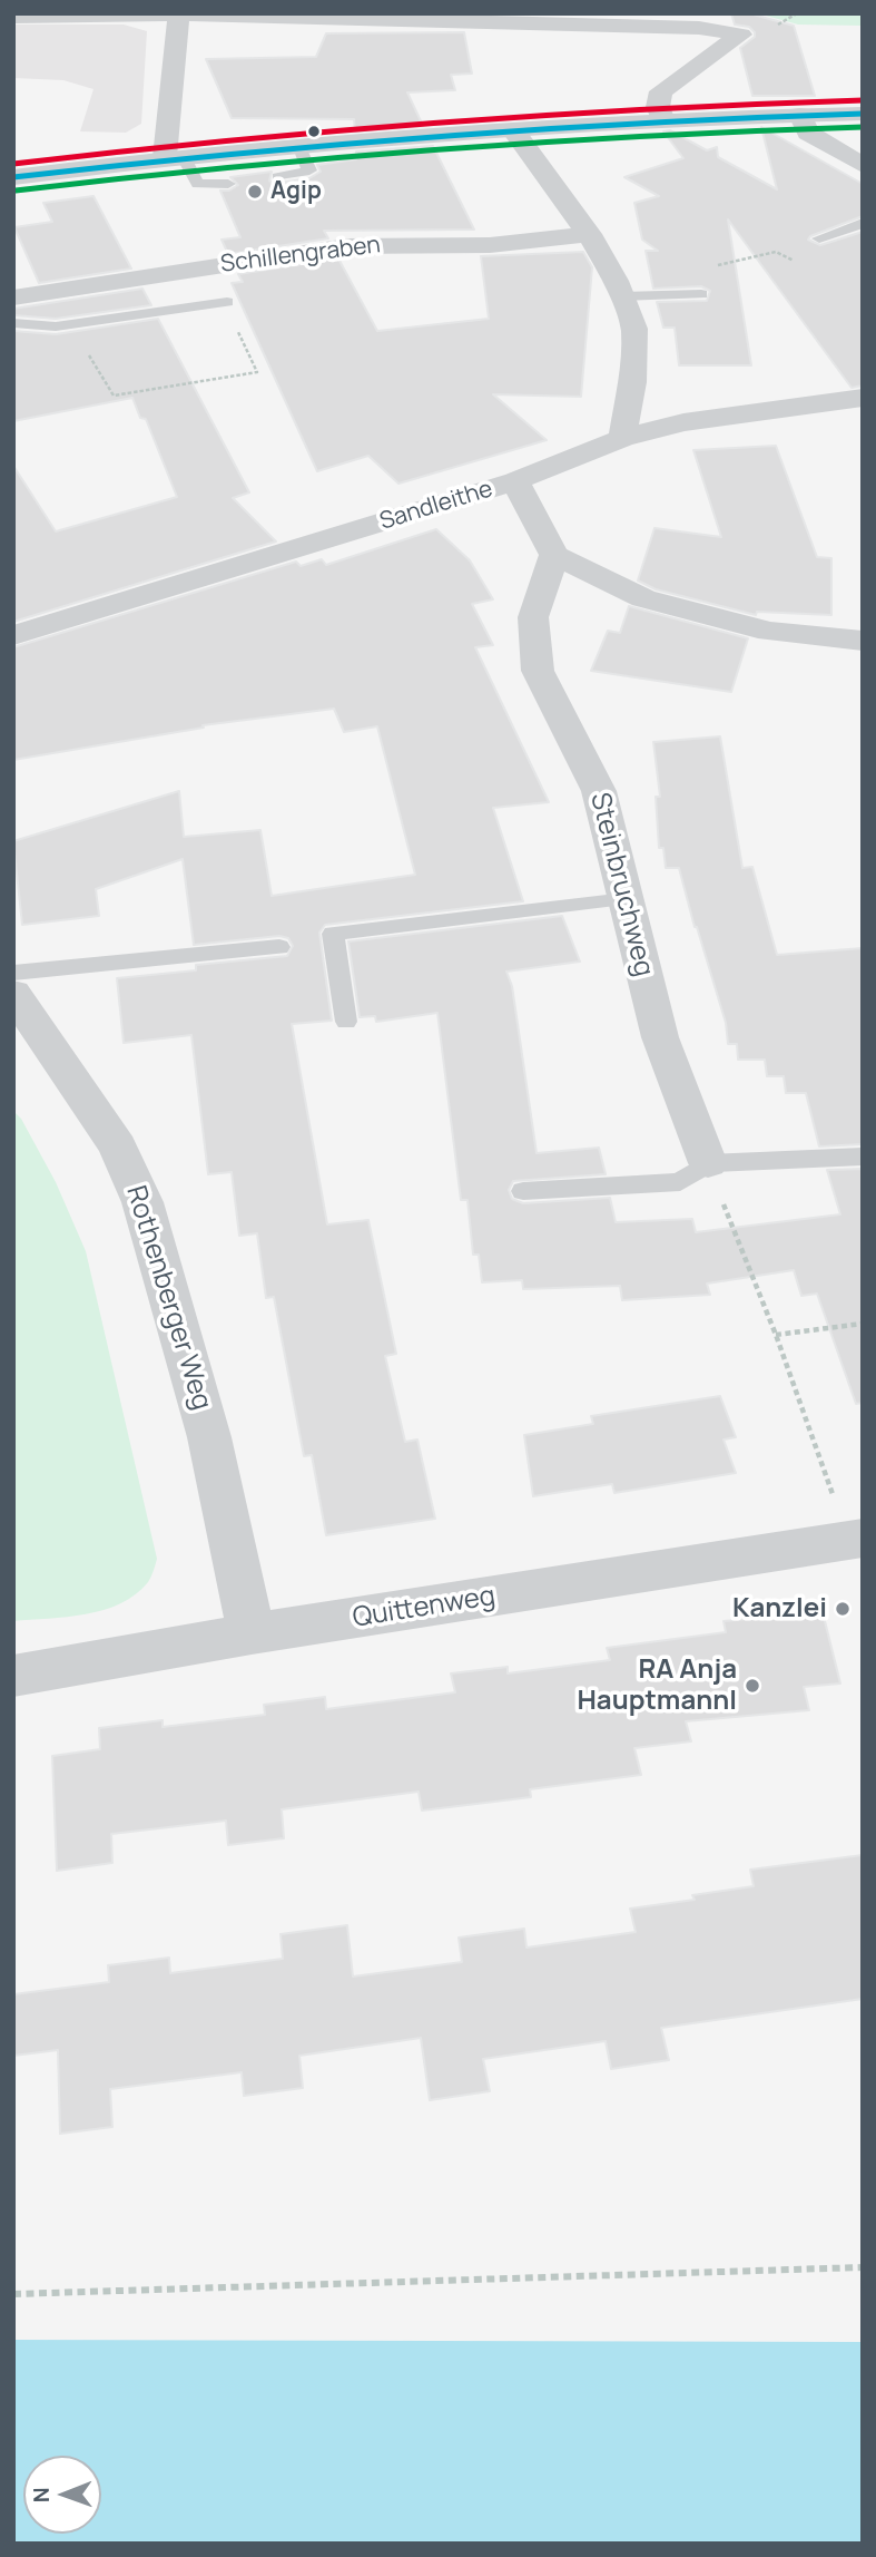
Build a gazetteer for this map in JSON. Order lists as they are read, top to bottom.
{
  "streets": {
    "street": [
      "Schillengraben",
      "Sandleithe",
      "Steinbruchweg",
      "Rothenberger Weg",
      "Quittenweg"
    ]
  },
  "crossings": [
    ["Rothenberger Weg", "Quittenweg"]
  ],
  "places": ["Agip", "Kanzlei", "RA Anja Hauptmannl"],
  "north": "left"
}
